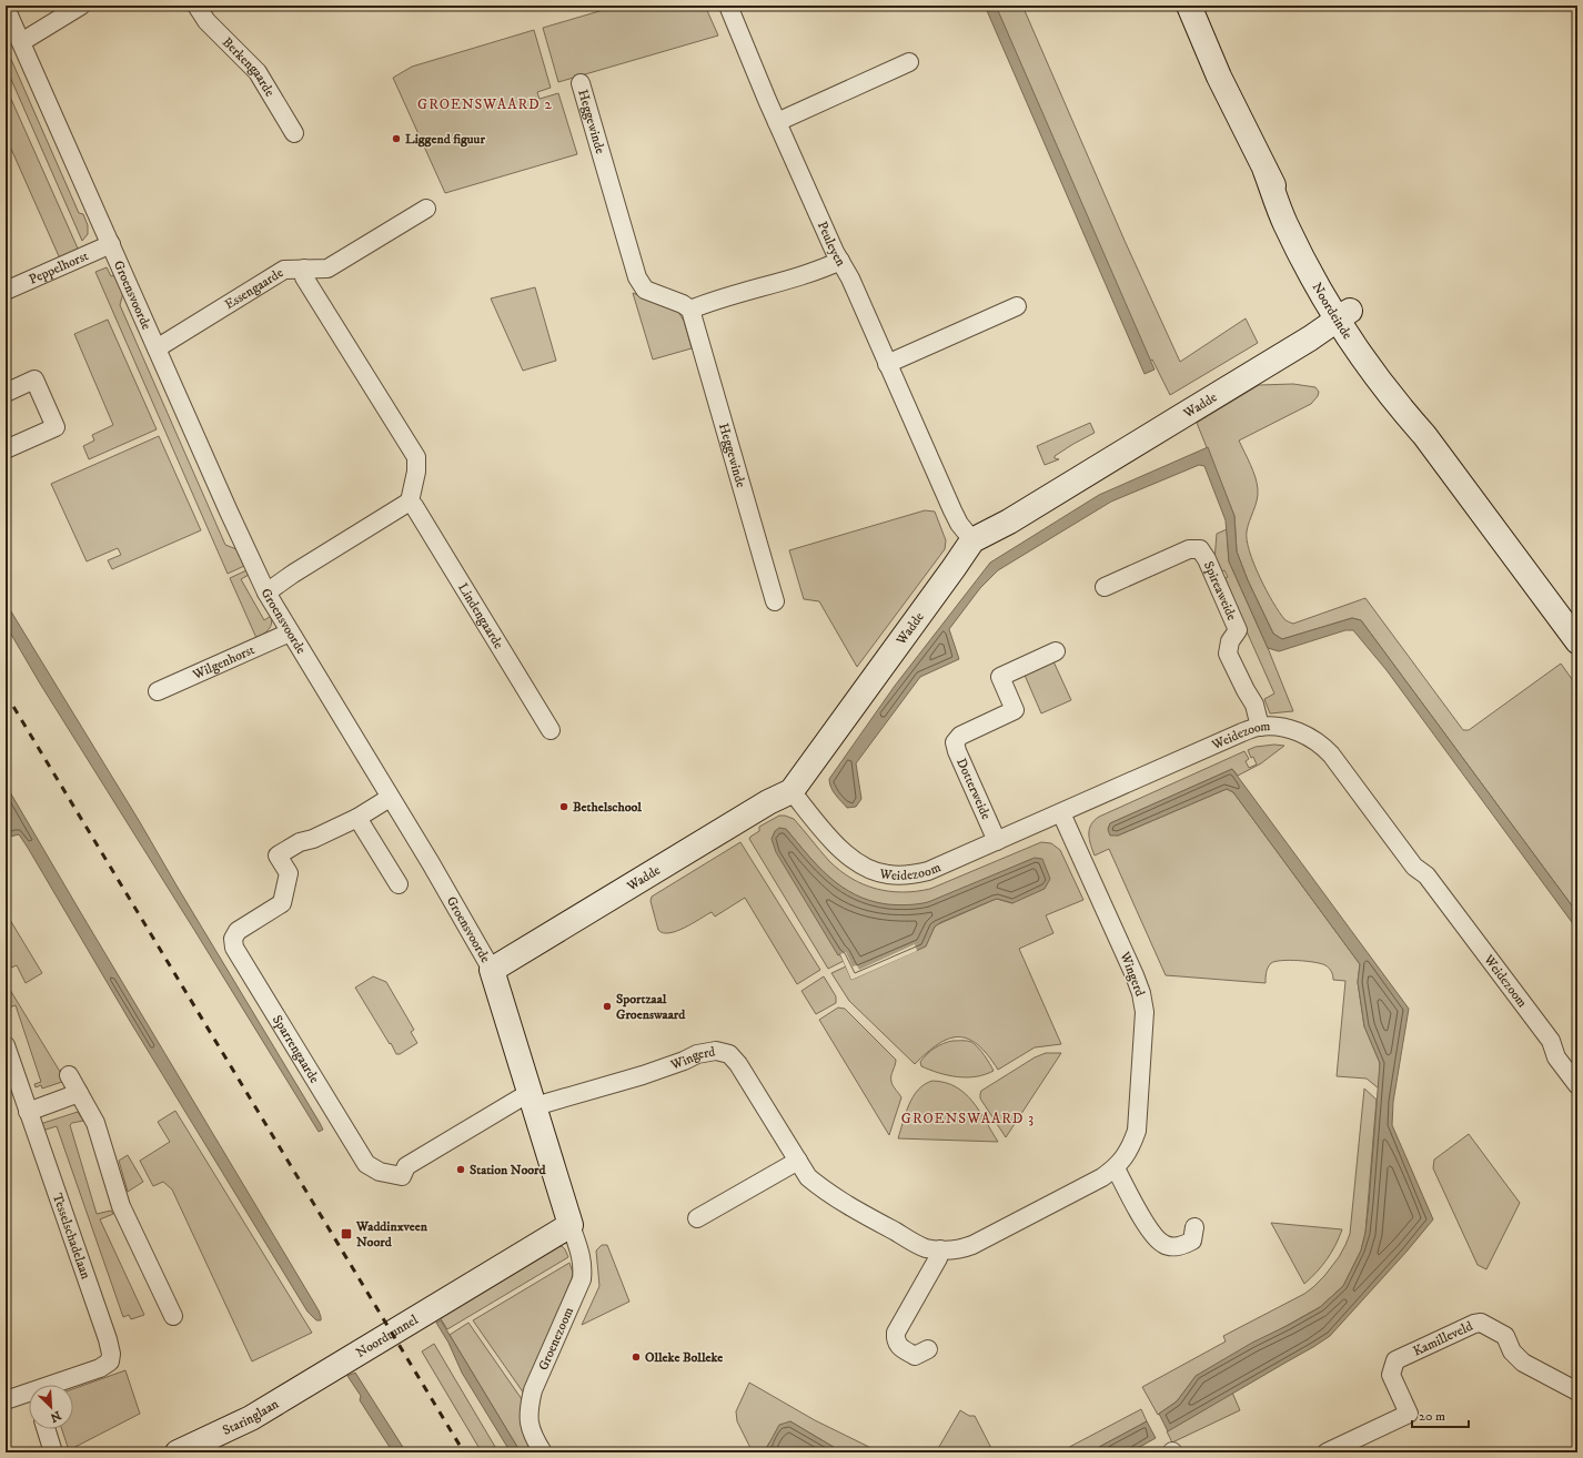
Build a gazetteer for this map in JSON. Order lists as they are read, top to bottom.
{
  "streets": {
    "street": [
      "Berkengaarde",
      "Heggewinde",
      "Peuleyen",
      "Peppelhorst",
      "Essengaarde",
      "Groensvoorde",
      "Noordeinde",
      "Wadde",
      "Spireaweide",
      "Lindengaarde",
      "Wilgenhorst",
      "Weidezoom",
      "Dotterweide",
      "Wingerd",
      "Sparrengaarde",
      "Tesselschadelaan",
      "Noordtunnel",
      "Groenezoom",
      "Kamilleveld",
      "Staringlaan"
    ]
  },
  "crossings": [
    ["Peuleyen", "Wadde"],
    ["Peppelhorst", "Groensvoorde"],
    ["Essengaarde", "Groensvoorde"],
    ["Groensvoorde", "Wadde"],
    ["Groensvoorde", "Wilgenhorst"],
    ["Groensvoorde", "Wingerd"],
    ["Groensvoorde", "Sparrengaarde"],
    ["Groensvoorde", "Noordtunnel"],
    ["Groensvoorde", "Groenezoom"],
    ["Noordeinde", "Wadde"],
    ["Wadde", "Weidezoom"],
    ["Spireaweide", "Weidezoom"],
    ["Weidezoom", "Dotterweide"],
    ["Weidezoom", "Wingerd"],
    ["Wingerd", "Sparrengaarde"],
    ["Noordtunnel", "Groenezoom"],
    ["Noordtunnel", "Staringlaan"]
  ],
  "districts": ["GROENSWAARD 2", "GROENSWAARD 3"],
  "places": {
    "other": [
      "Liggend figuur",
      "Bethelschool",
      "Sportzaal Groenswaard",
      "Station Noord",
      "Olleke Bolleke"
    ],
    "transit": ["Waddinxveen Noord"]
  },
  "scale_bar": "20 m",
  "north": "bottom right"
}
